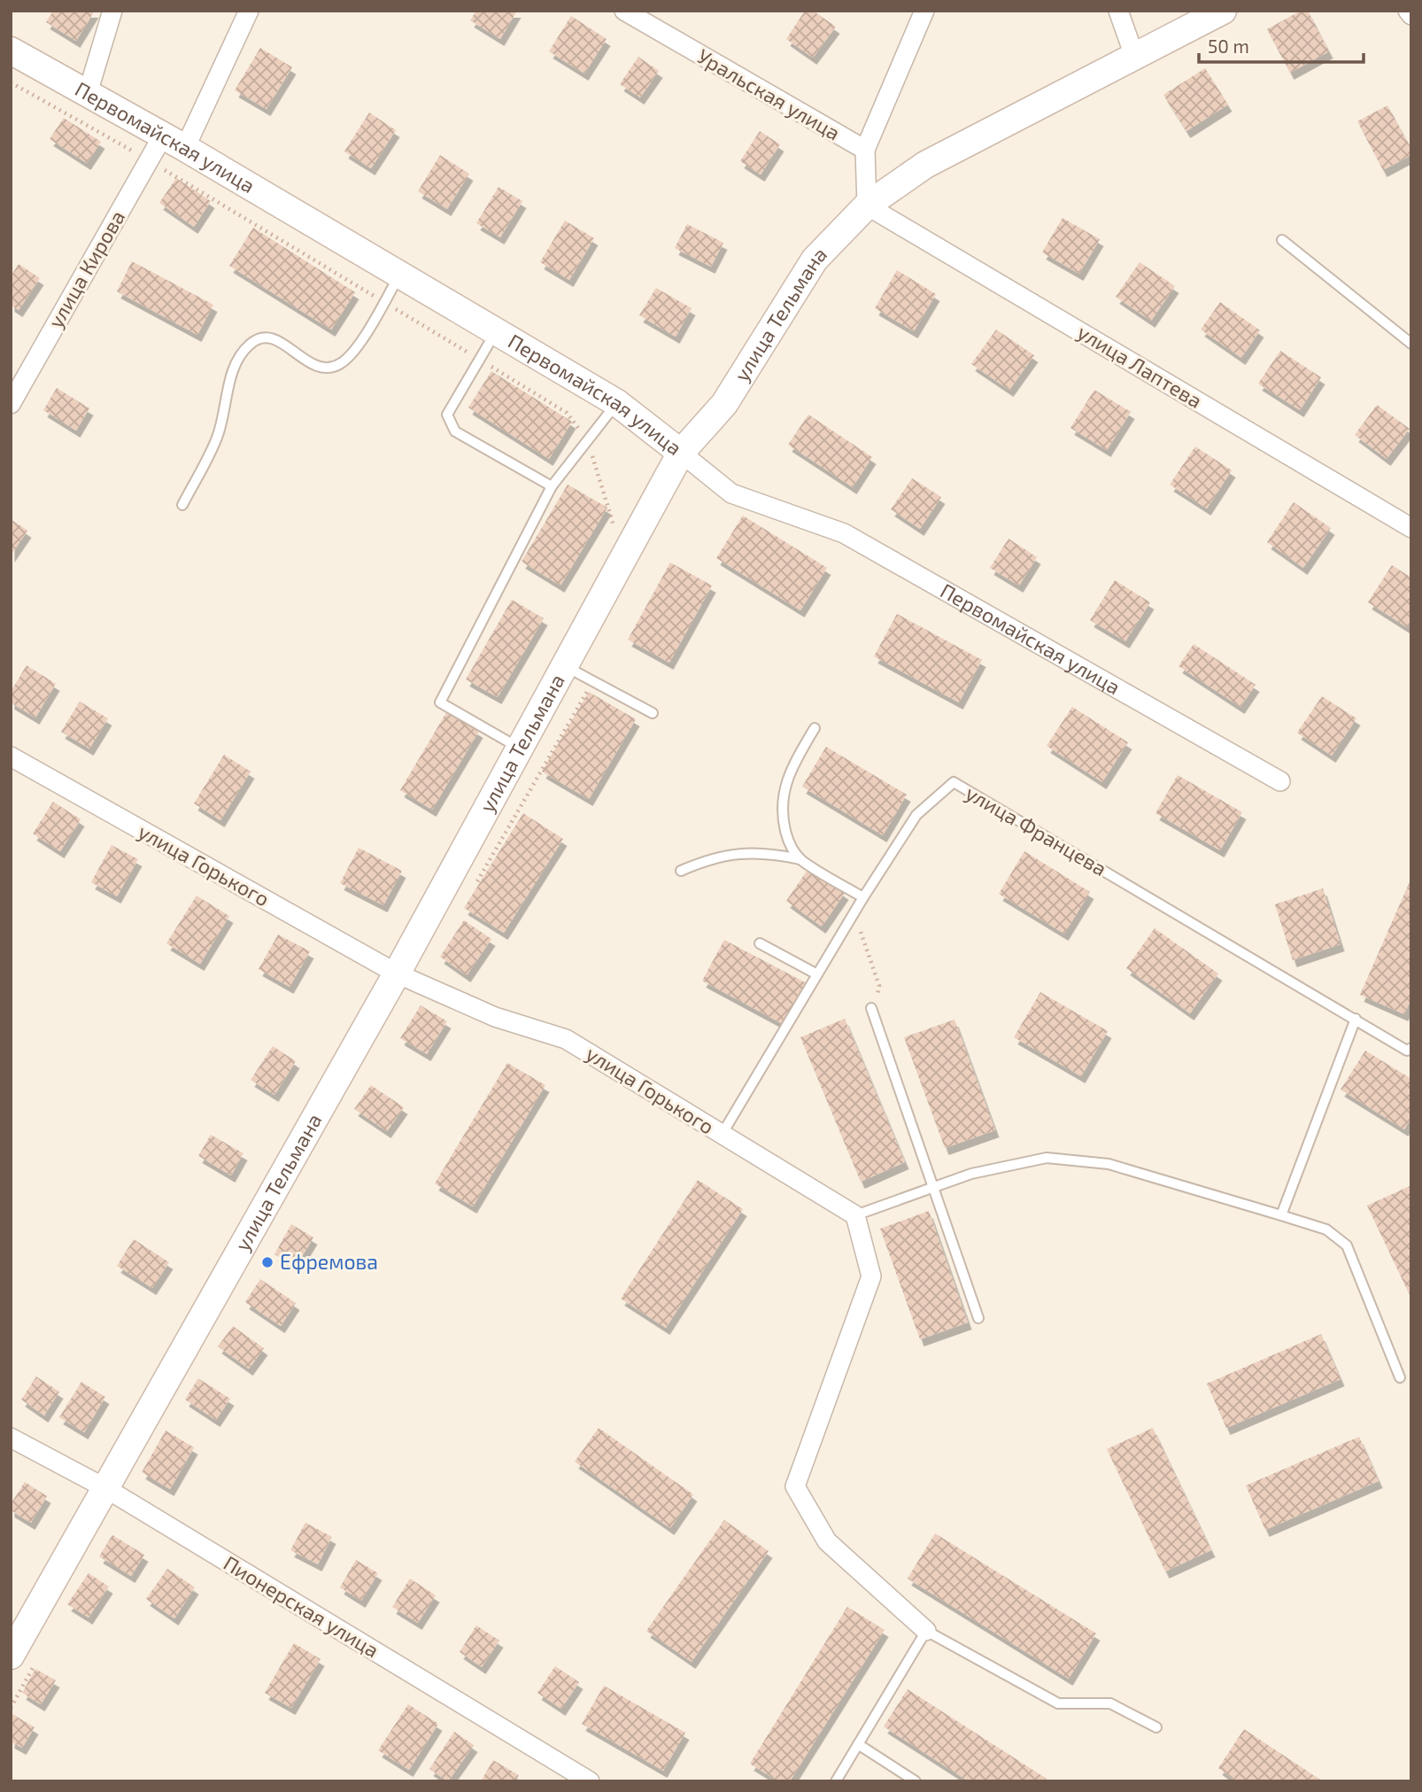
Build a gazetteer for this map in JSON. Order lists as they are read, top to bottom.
{
  "streets": {
    "street": [
      "Уральская улица",
      "Первомайская улица",
      "улица Кирова",
      "улица Тельмана",
      "улица Лаптева",
      "улица Горького",
      "Пионерская улица"
    ],
    "lane": ["улица Францева"]
  },
  "crossings": [
    ["Первомайская улица", "улица Кирова"],
    ["Первомайская улица", "улица Тельмана"],
    ["улица Тельмана", "улица Лаптева"],
    ["улица Тельмана", "улица Горького"],
    ["улица Тельмана", "Пионерская улица"],
    ["улица Францева", "улица Горького"]
  ],
  "places": ["Ефремова"],
  "scale_bar": "50 m"
}
